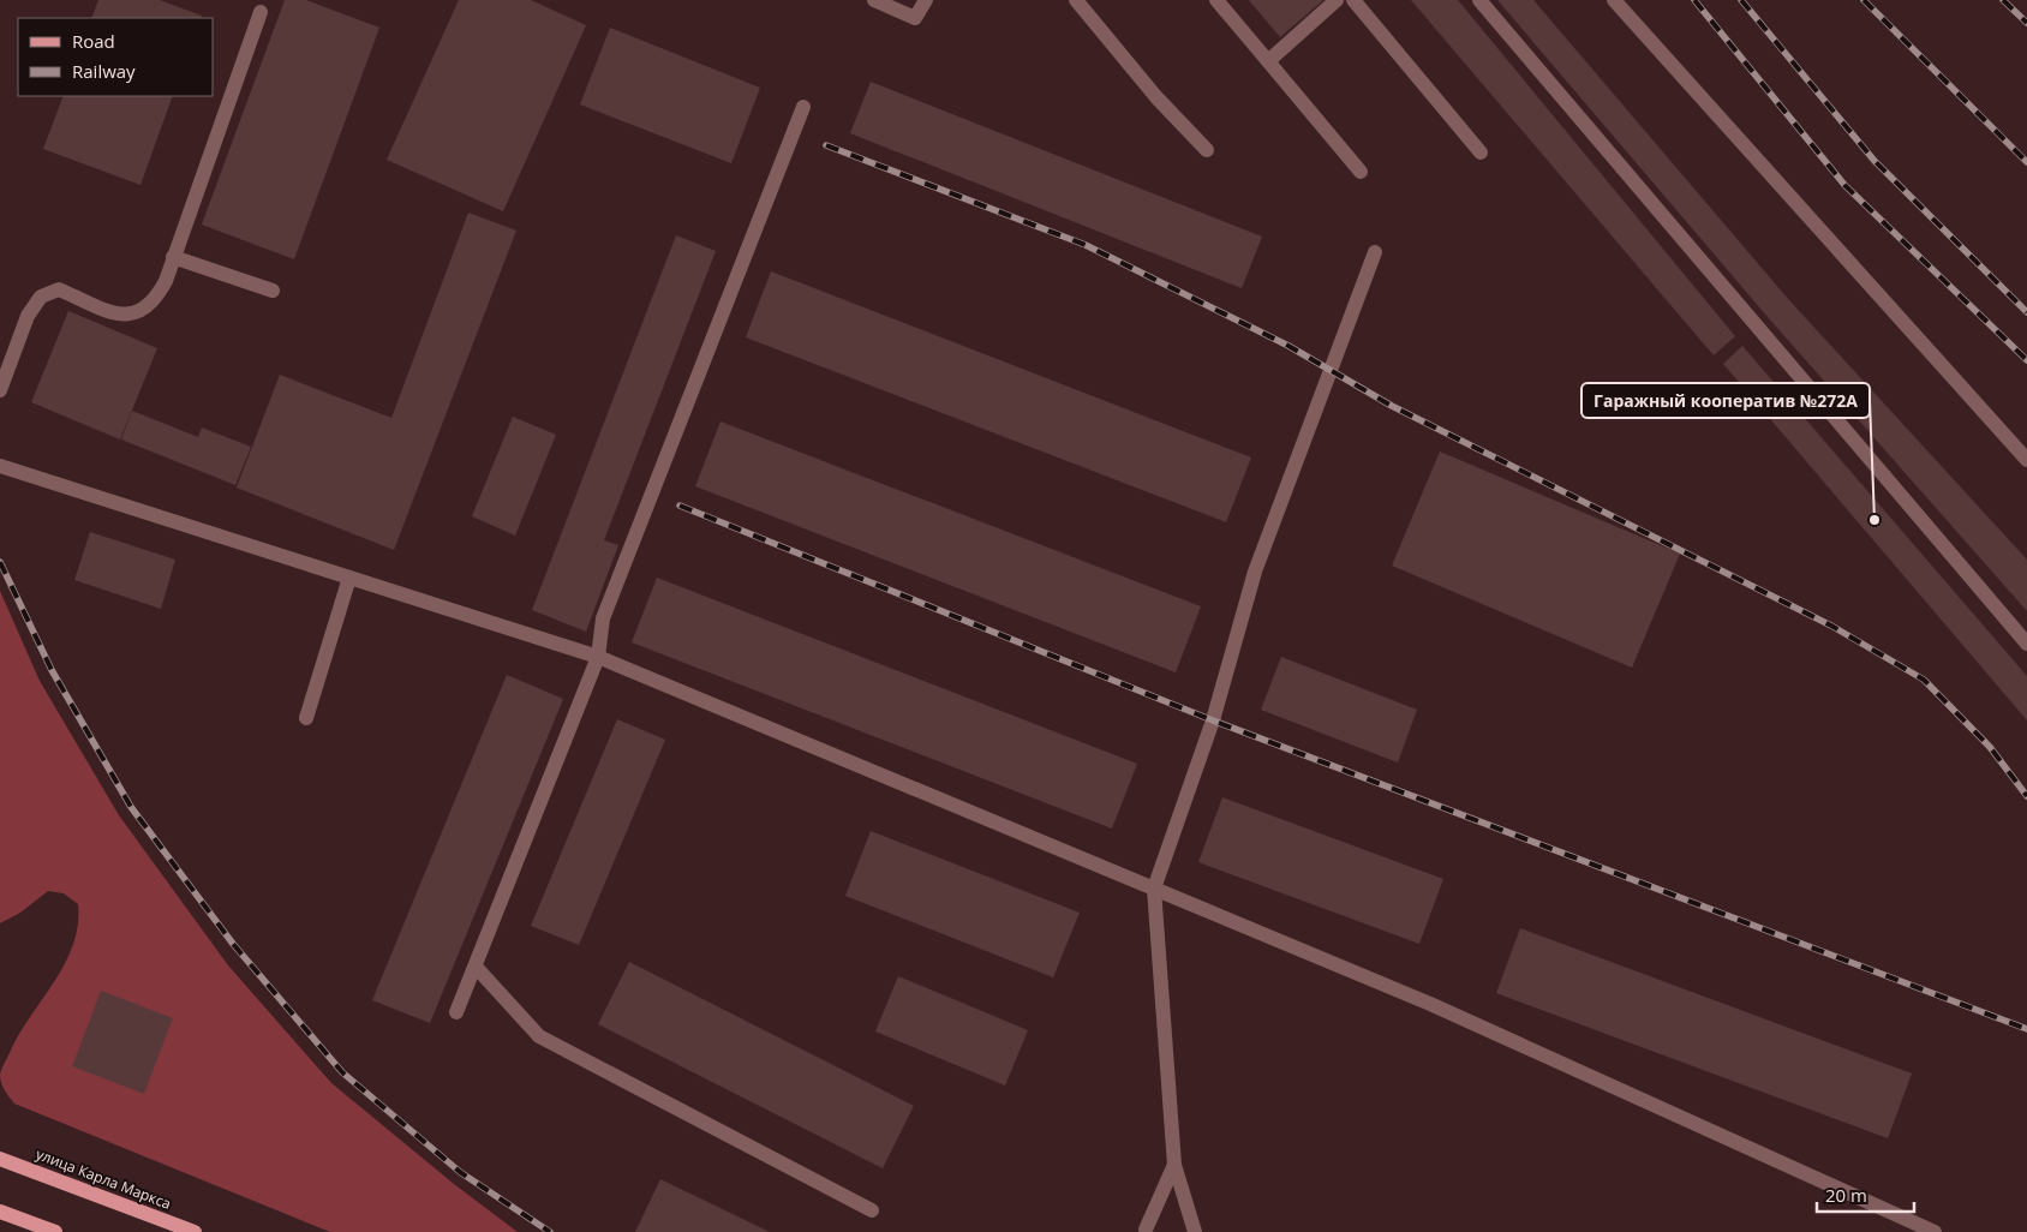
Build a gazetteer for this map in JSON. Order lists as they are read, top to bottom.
{
  "streets": {
    "main road": ["улица Карла Маркса"]
  },
  "places": ["Гаражный кооператив №272А"],
  "legend": ["Road", "Railway"],
  "scale_bar": "20 m"
}
